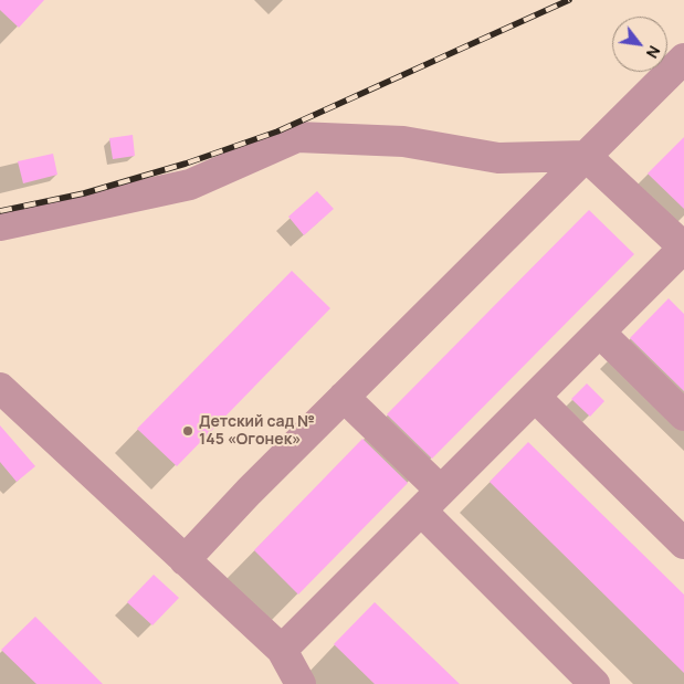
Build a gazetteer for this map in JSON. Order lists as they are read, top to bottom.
{
  "places": ["Детский сад № 145 «Огонек»"],
  "north": "bottom right"
}
